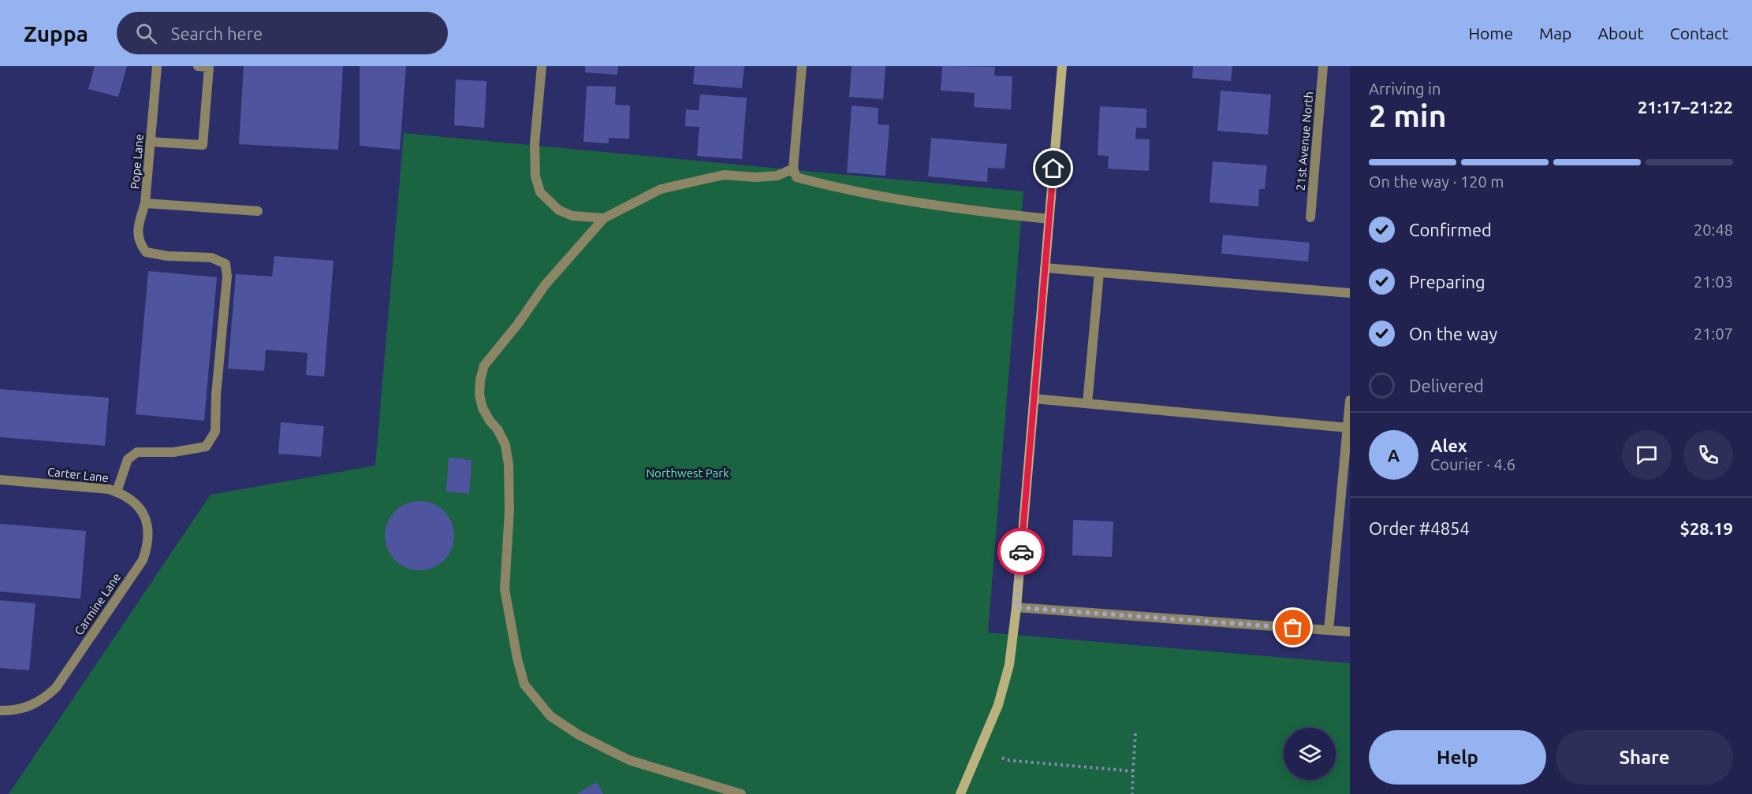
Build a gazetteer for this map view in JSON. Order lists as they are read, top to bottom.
{
  "streets": {
    "street": [
      "21st Avenue North",
      "Pope Lane",
      "Carter Lane",
      "Carmine Lane"
    ]
  },
  "crossings": [
    ["Carter Lane", "Carmine Lane"]
  ],
  "parks": ["Northwest Park"],
  "page": {
    "header": "Zuppa",
    "search": "Search here",
    "nav": [
      "Home",
      "Map",
      "About",
      "Contact"
    ],
    "heading": ["2 min", "Arriving in", "21:17–21:22"],
    "panel": [
      "Alex",
      "Courier · 4.6",
      "Order #4854",
      "$28.19"
    ],
    "bar": "On the way · 120 m",
    "list": [
      ["Confirmed", "20:48"],
      ["Preparing", "21:03"],
      ["On the way", "21:07"],
      "Delivered"
    ],
    "round": "A",
    "buttons": ["Help", "Share"]
  }
}
